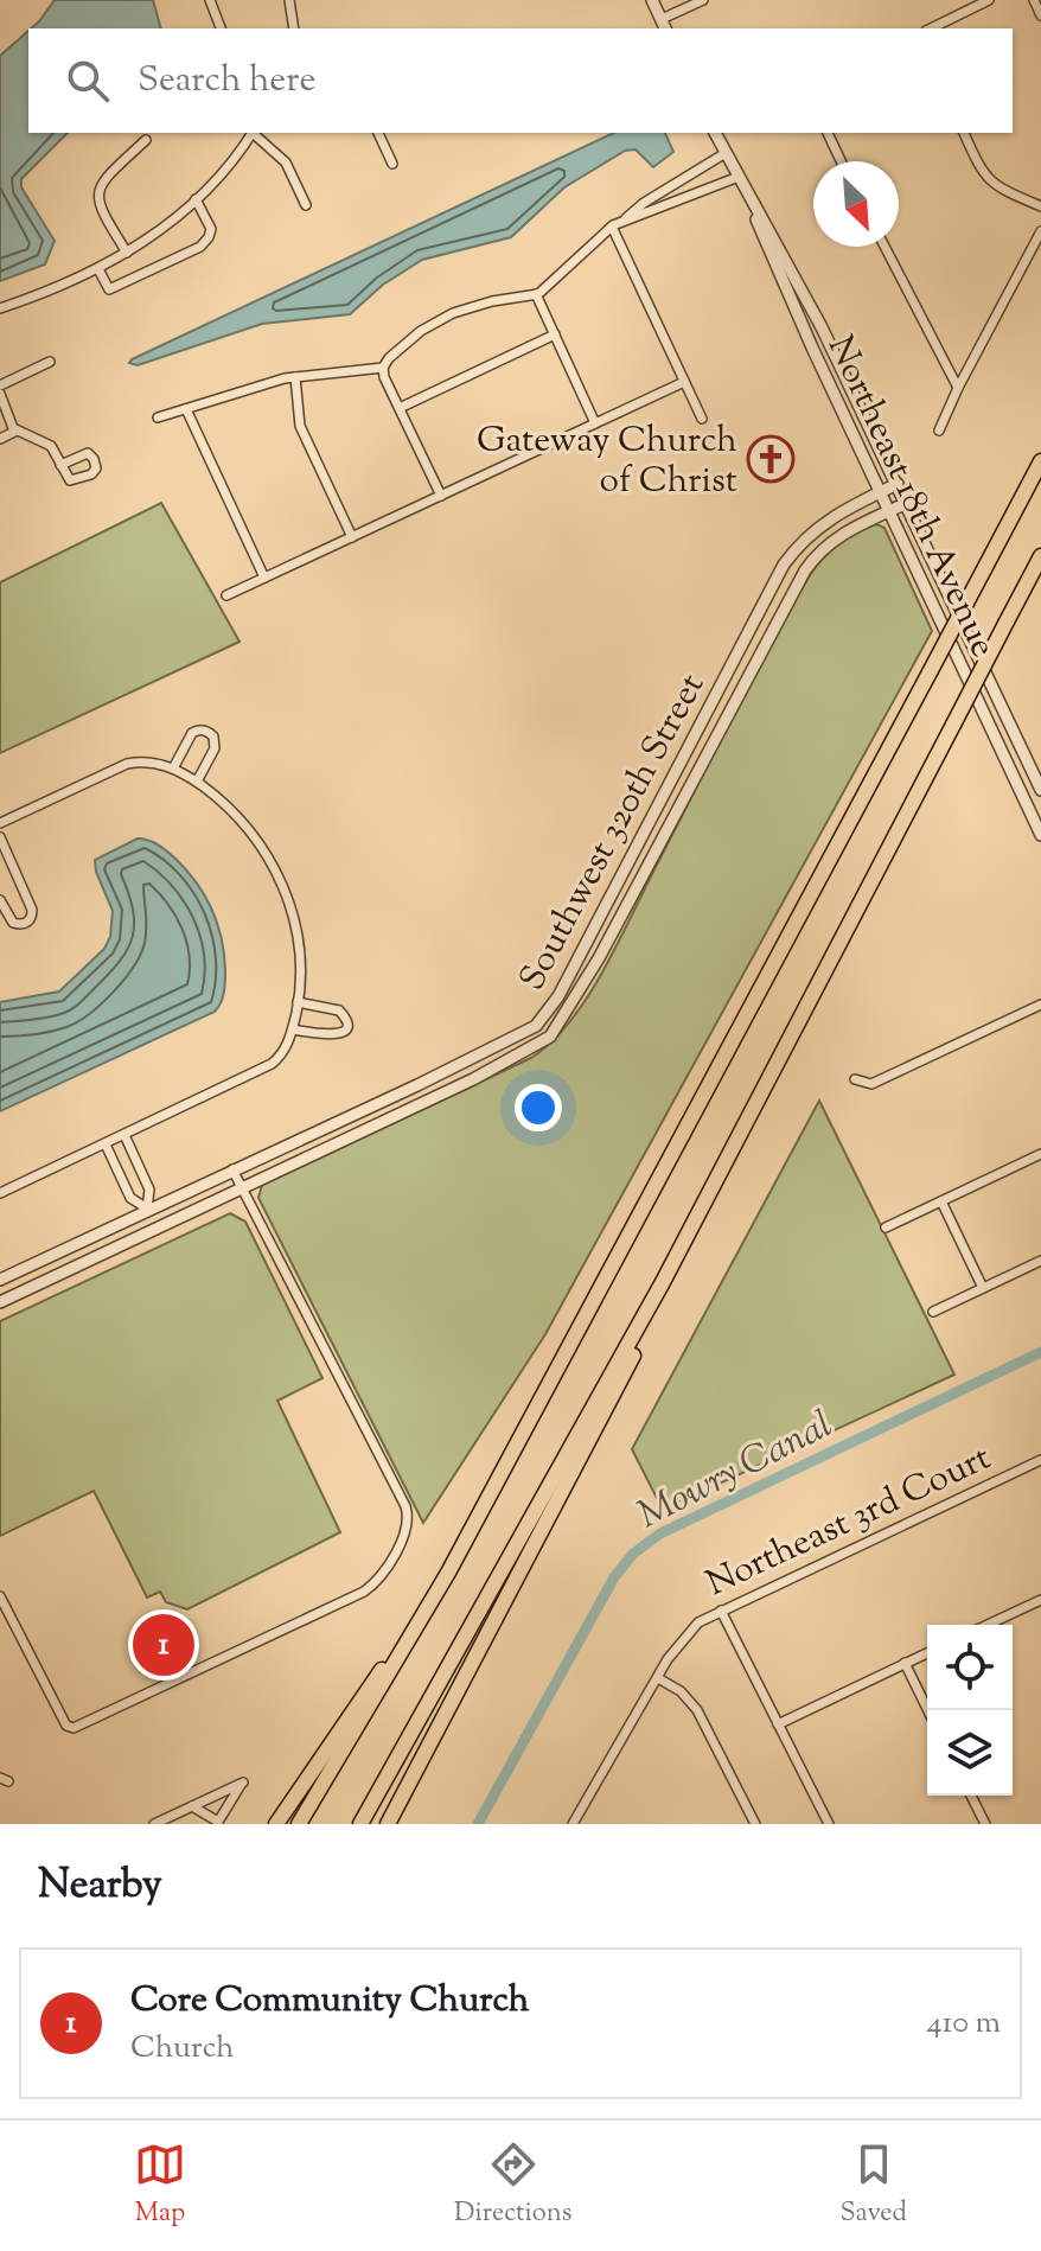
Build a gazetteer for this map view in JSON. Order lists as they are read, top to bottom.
{
  "streets": {
    "street": ["Northeast 18th Avenue", "Southwest 320th Street", "Northeast 3rd Court"]
  },
  "crossings": [
    ["Northeast 18th Avenue", "Southwest 320th Street"]
  ],
  "water": ["Mowry Canal"],
  "places": {
    "church": ["Gateway Church of Christ"]
  },
  "north": "bottom right",
  "page": {
    "search": "Search here",
    "pins": "1",
    "heading": "Nearby",
    "list": [
      {
        "mark": "1",
        "name": "Core Community Church",
        "note": "Church",
        "value": "410 m"
      }
    ],
    "nav": ["Map", "Directions", "Saved"]
  }
}
